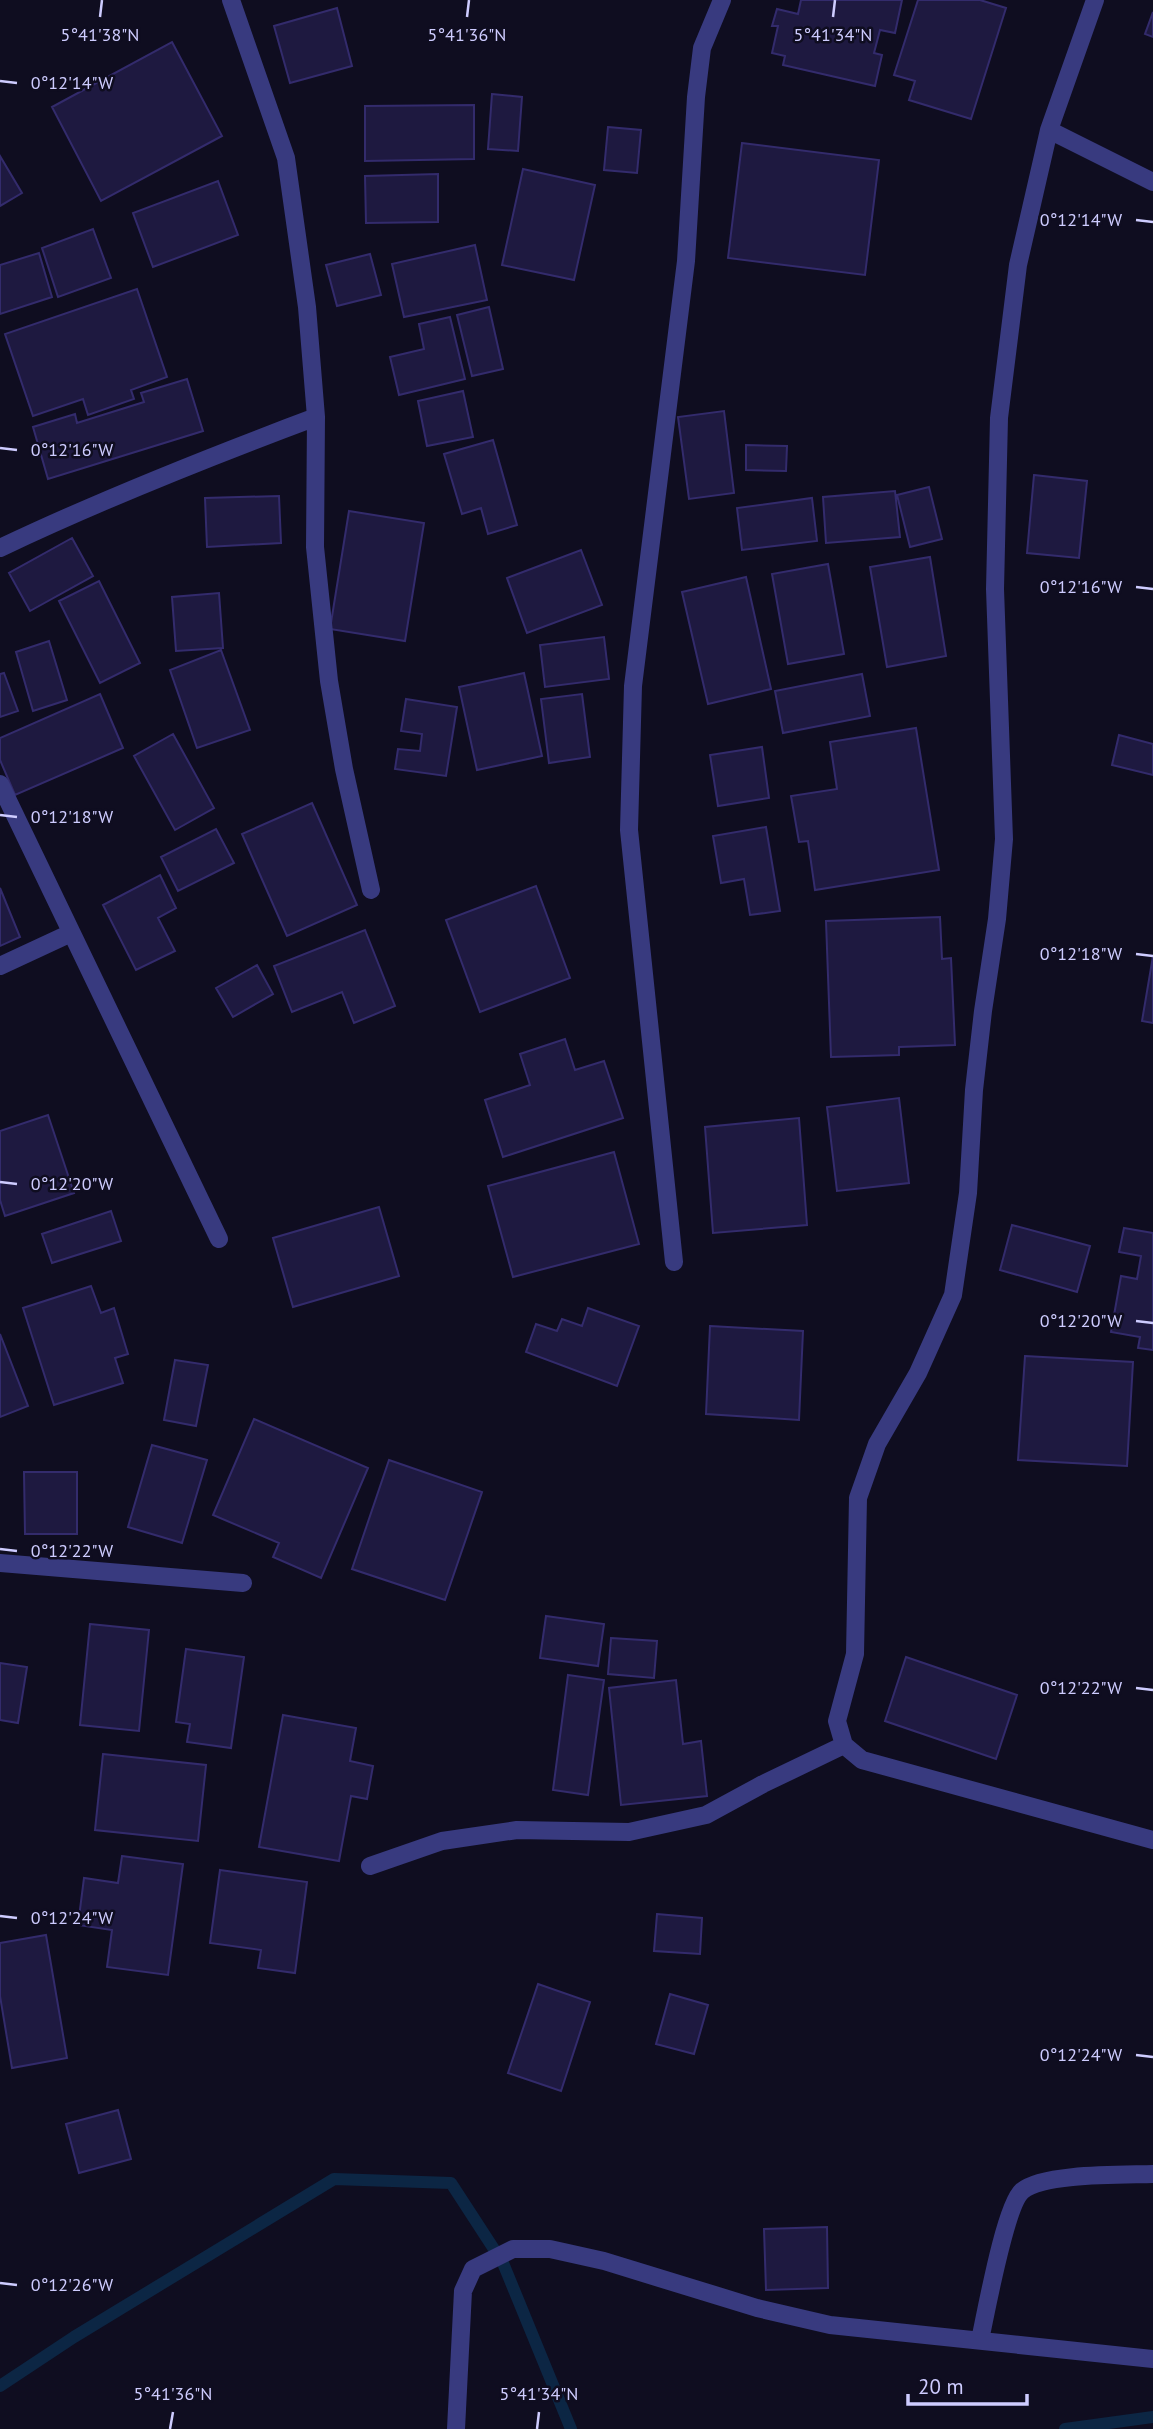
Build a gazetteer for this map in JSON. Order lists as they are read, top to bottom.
{
  "scale_bar": "20 m",
  "coordinates": [
    "5°41'38\"N",
    "5°41'36\"N",
    "5°41'34\"N",
    "0°12'14\"W",
    "0°12'16\"W",
    "0°12'18\"W",
    "0°12'20\"W",
    "0°12'22\"W",
    "0°12'24\"W",
    "0°12'26\"W"
  ]
}
